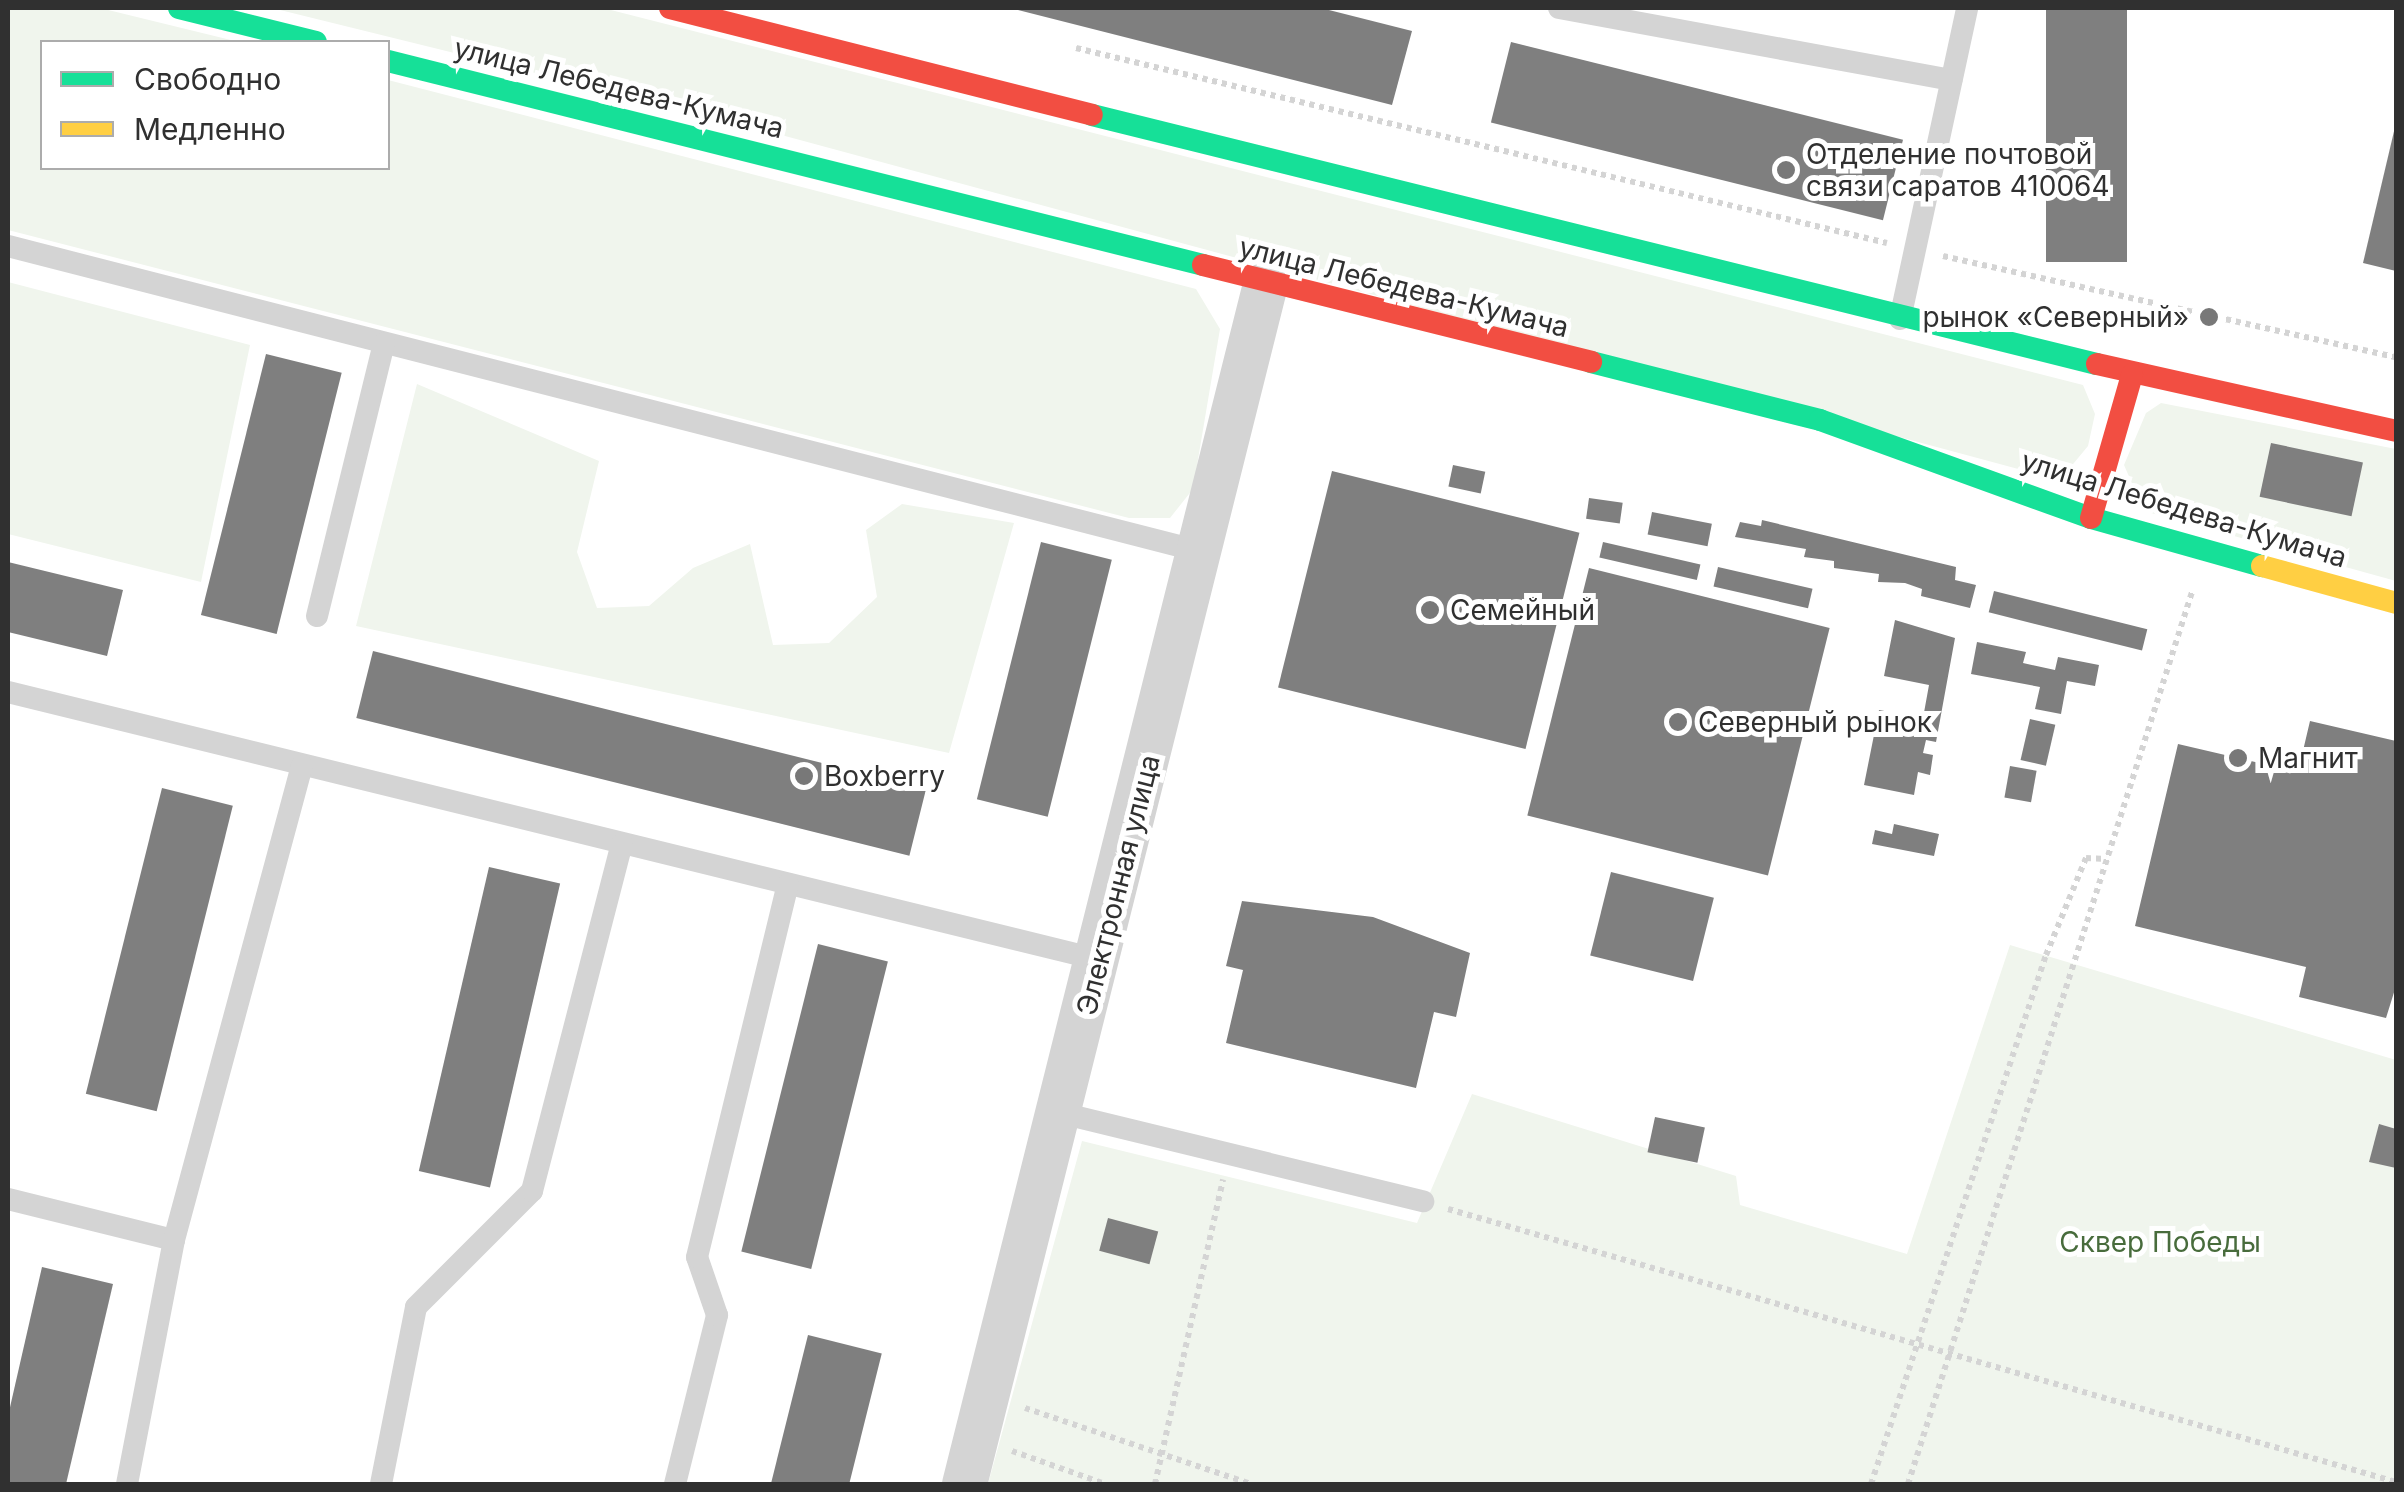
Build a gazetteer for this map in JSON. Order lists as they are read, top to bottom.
{
  "streets": {
    "street": ["улица Лебедева-Кумача", "Электронная улица"]
  },
  "crossings": [
    ["улица Лебедева-Кумача", "Электронная улица"]
  ],
  "parks": ["Сквер Победы"],
  "places": [
    "Отделение почтовой связи саратов 410064",
    "рынок «Северный»",
    "Семейный",
    "Северный рынок",
    "Магнит",
    "Boxberry"
  ],
  "legend": ["Свободно", "Медленно"]
}
